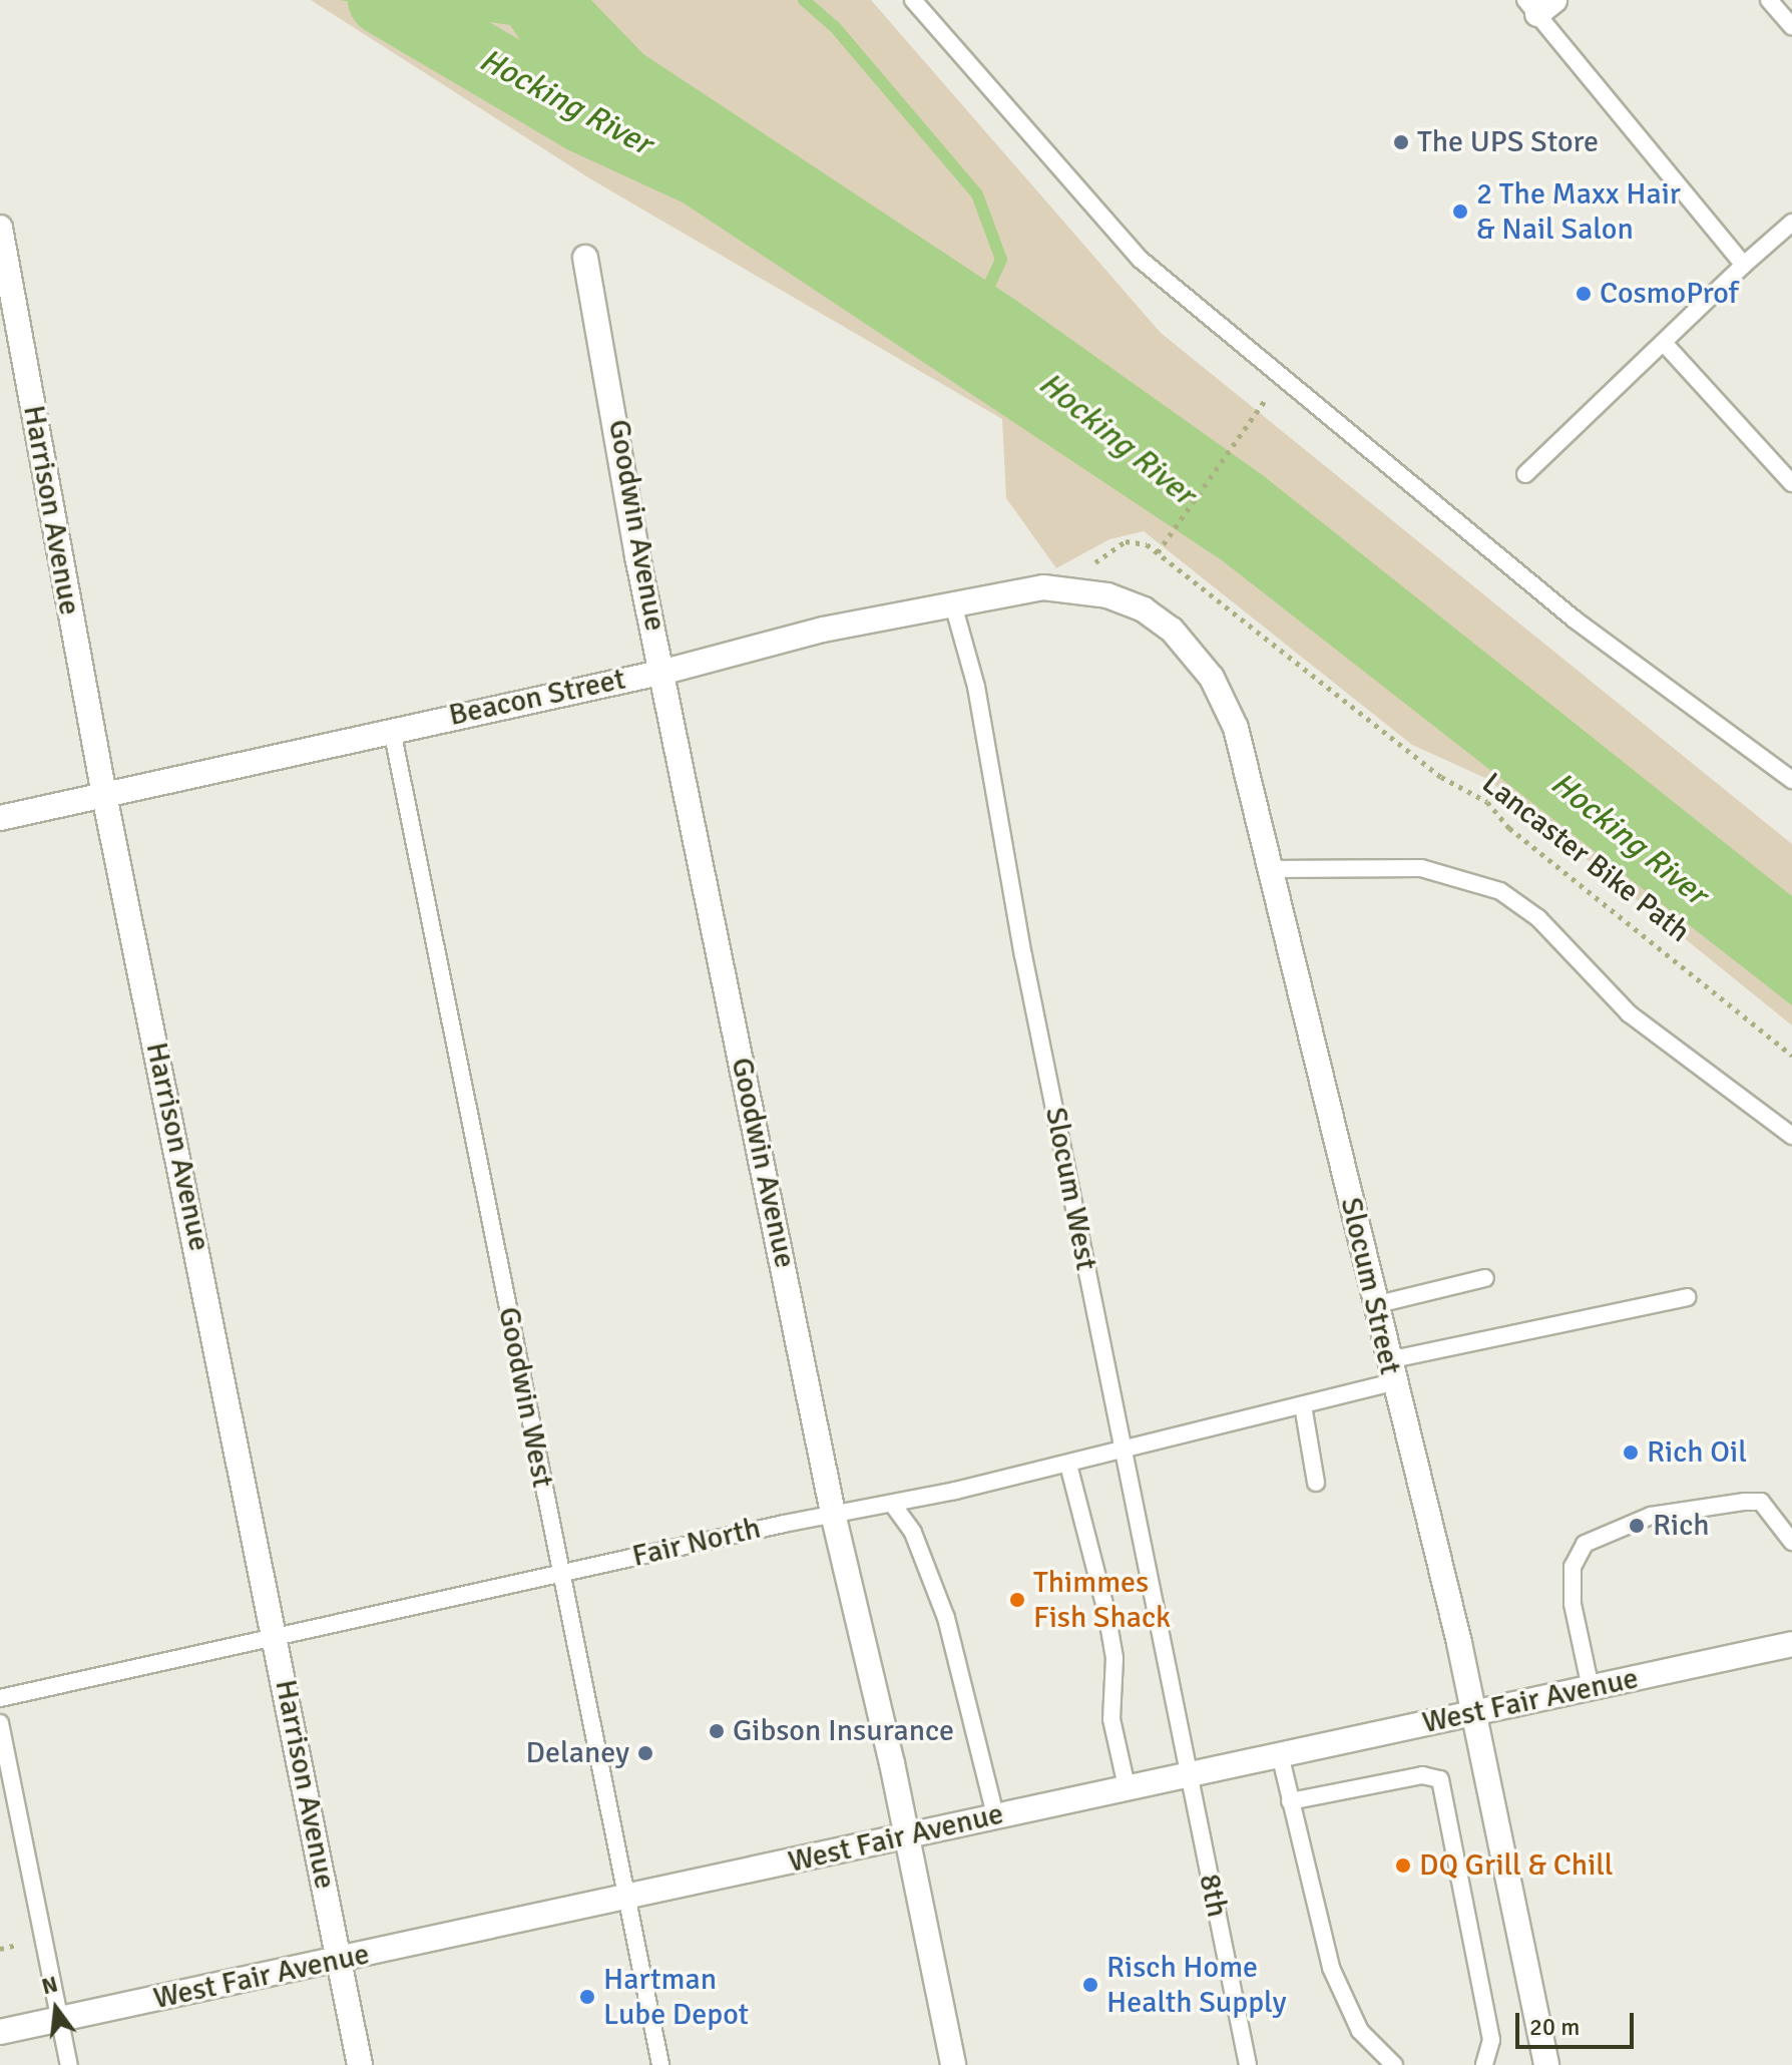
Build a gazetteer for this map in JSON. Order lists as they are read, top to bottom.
{
  "streets": {
    "street": [
      "Harrison Avenue",
      "Goodwin Avenue",
      "Beacon Street",
      "Slocum Street",
      "West Fair Avenue"
    ],
    "lane": [
      "Slocum West",
      "Goodwin West",
      "Fair North",
      "8th"
    ],
    "path": ["Lancaster Bike Path"]
  },
  "crossings": [
    ["Harrison Avenue", "Beacon Street"],
    ["Harrison Avenue", "Fair North"],
    ["Harrison Avenue", "West Fair Avenue"],
    ["Goodwin Avenue", "Beacon Street"],
    ["Goodwin Avenue", "Fair North"],
    ["Goodwin Avenue", "West Fair Avenue"],
    ["Beacon Street", "Lancaster Bike Path"],
    ["Beacon Street", "Slocum West"],
    ["Beacon Street", "Slocum Street"],
    ["Beacon Street", "Goodwin West"],
    ["Lancaster Bike Path", "Slocum Street"],
    ["Slocum West", "Fair North"],
    ["Slocum West", "West Fair Avenue"],
    ["Slocum West", "8th"],
    ["Slocum Street", "Fair North"],
    ["Slocum Street", "West Fair Avenue"],
    ["Goodwin West", "Fair North"],
    ["Goodwin West", "West Fair Avenue"],
    ["West Fair Avenue", "8th"]
  ],
  "water": ["Hocking River"],
  "places": [
    "The UPS Store",
    "2 The Maxx Hair & Nail Salon",
    "CosmoProf",
    "Rich Oil",
    "Rich",
    "Thimmes Fish Shack",
    "Gibson Insurance",
    "Delaney",
    "DQ Grill & Chill",
    "Risch Home Health Supply",
    "Hartman Lube Depot"
  ],
  "scale_bar": "20 m",
  "north": "top"
}
